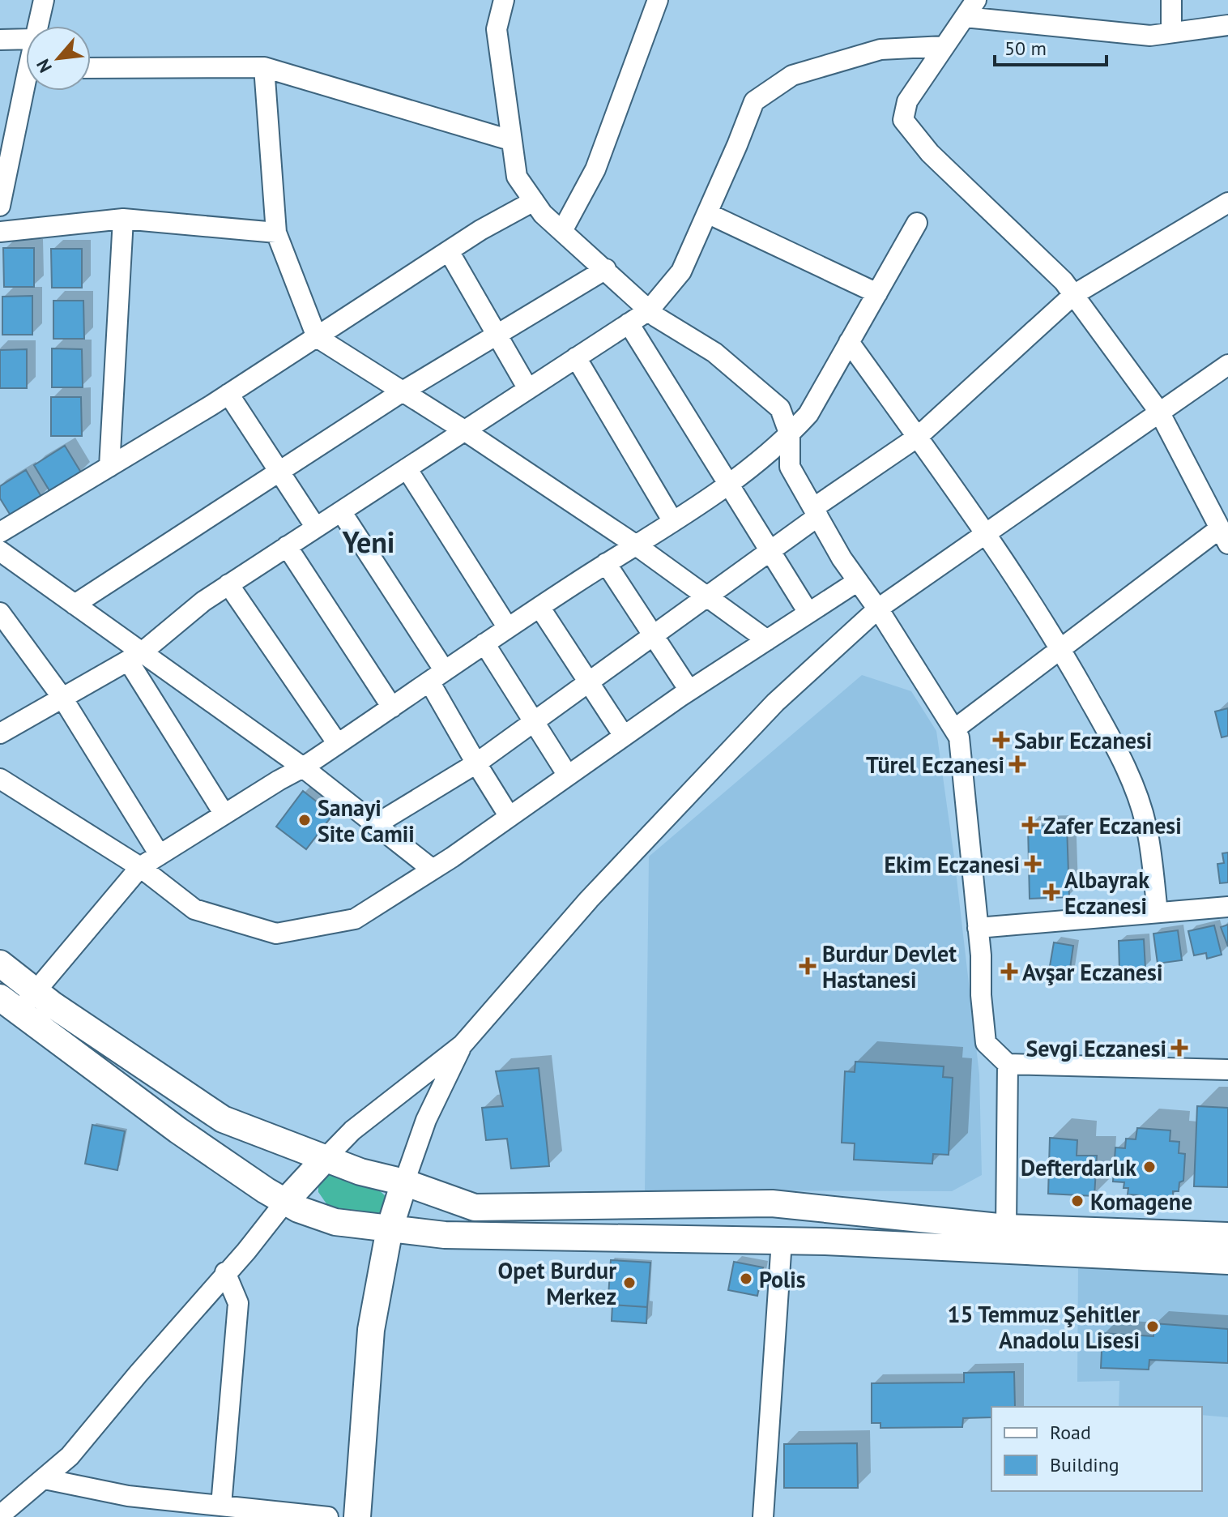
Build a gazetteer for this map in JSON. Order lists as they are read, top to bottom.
{
  "districts": ["Yeni"],
  "places": {
    "health": [
      "Sabır Eczanesi",
      "Türel Eczanesi",
      "Zafer Eczanesi",
      "Ekim Eczanesi",
      "Albayrak Eczanesi",
      "Burdur Devlet Hastanesi",
      "Avşar Eczanesi",
      "Sevgi Eczanesi"
    ],
    "other": [
      "Sanayi Site Camii",
      "Defterdarlık",
      "Komagene",
      "Polis",
      "Opet Burdur Merkez",
      "15 Temmuz Şehitler Anadolu Lisesi"
    ]
  },
  "legend": ["Road", "Building"],
  "scale_bar": "50 m",
  "north": "bottom left"
}
